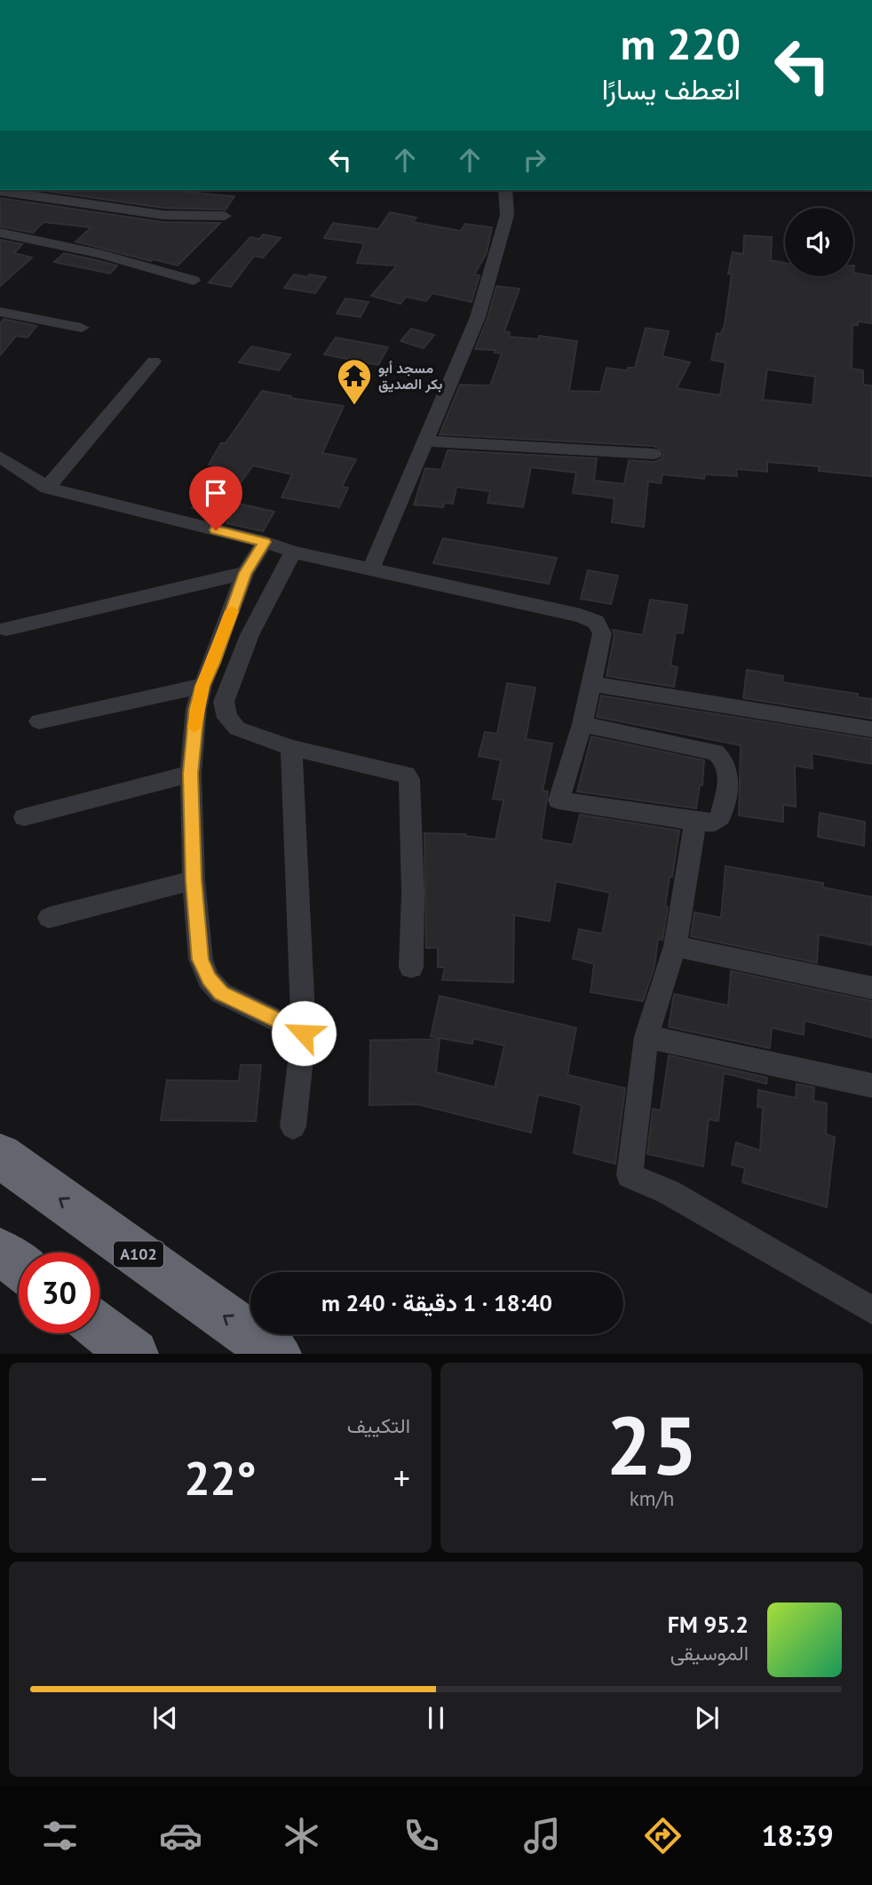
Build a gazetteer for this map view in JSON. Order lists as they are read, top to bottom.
{
  "streets": {
    "highway": ["A102"]
  },
  "places": {
    "temple": ["مسجد أبو بكر الصديق"]
  },
  "page": {
    "turn": ["220 m", "انعطف يسارًا"],
    "limit": "30",
    "trip": "18:40 · 1 دقيقة · 240 m",
    "tile": [
      ["25", "km/h"],
      "التكييف"
    ],
    "heat": ["−", "22°", "+"],
    "song": ["95.2 FM", "الموسيقى"],
    "tabs": "18:39"
  }
}
